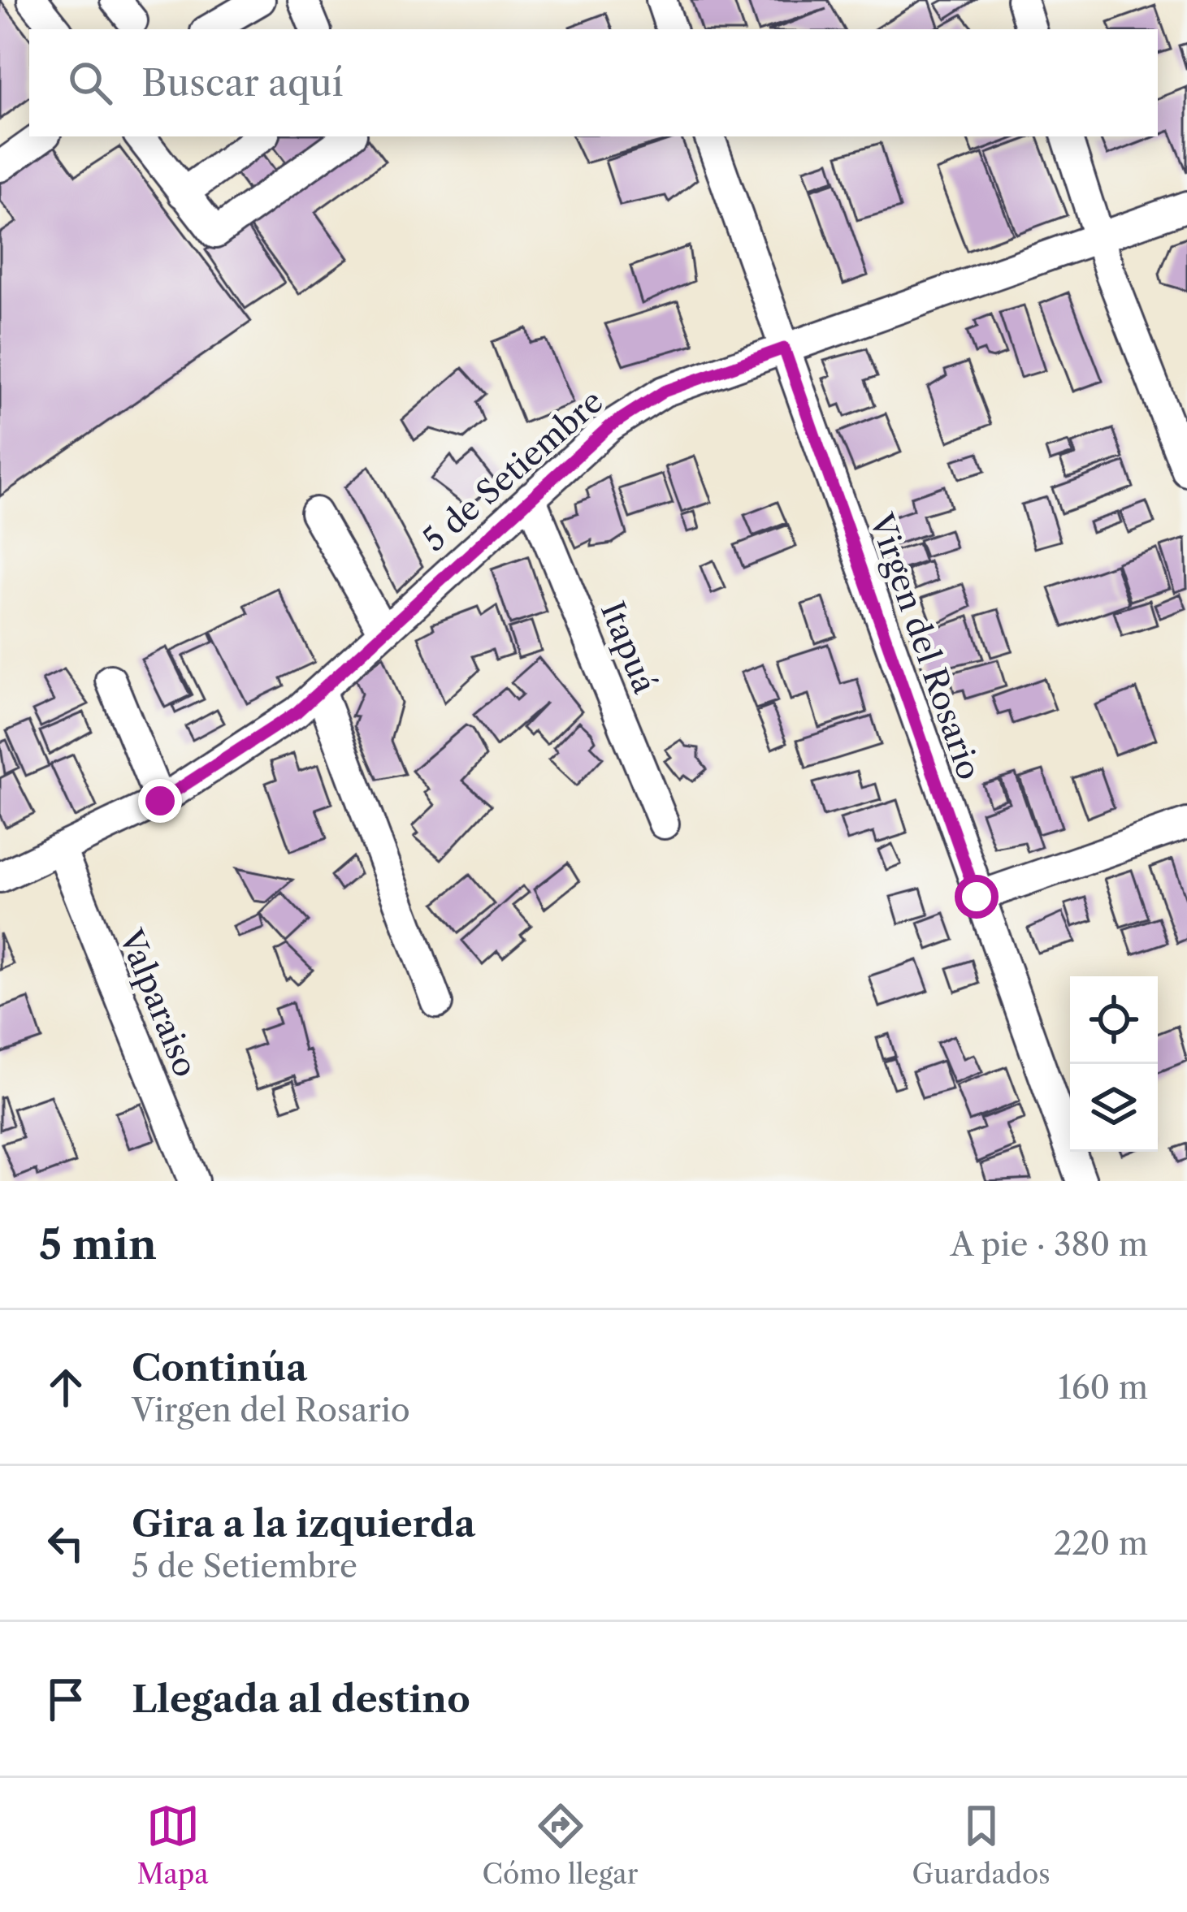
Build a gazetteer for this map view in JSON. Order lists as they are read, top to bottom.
{
  "streets": {
    "street": [
      "5 de Setiembre",
      "Virgen del Rosario",
      "Itapuá",
      "Valparaiso"
    ]
  },
  "crossings": [
    ["5 de Setiembre", "Virgen del Rosario"],
    ["5 de Setiembre", "Itapuá"],
    ["5 de Setiembre", "Valparaiso"]
  ],
  "page": {
    "search": "Buscar aquí",
    "heading": ["5 min", "A pie · 380 m"],
    "list": [
      ["Continúa", "Virgen del Rosario", "160 m"],
      ["Gira a la izquierda", "5 de Setiembre", "220 m"],
      "Llegada al destino"
    ],
    "nav": ["Mapa", "Cómo llegar", "Guardados"]
  }
}
